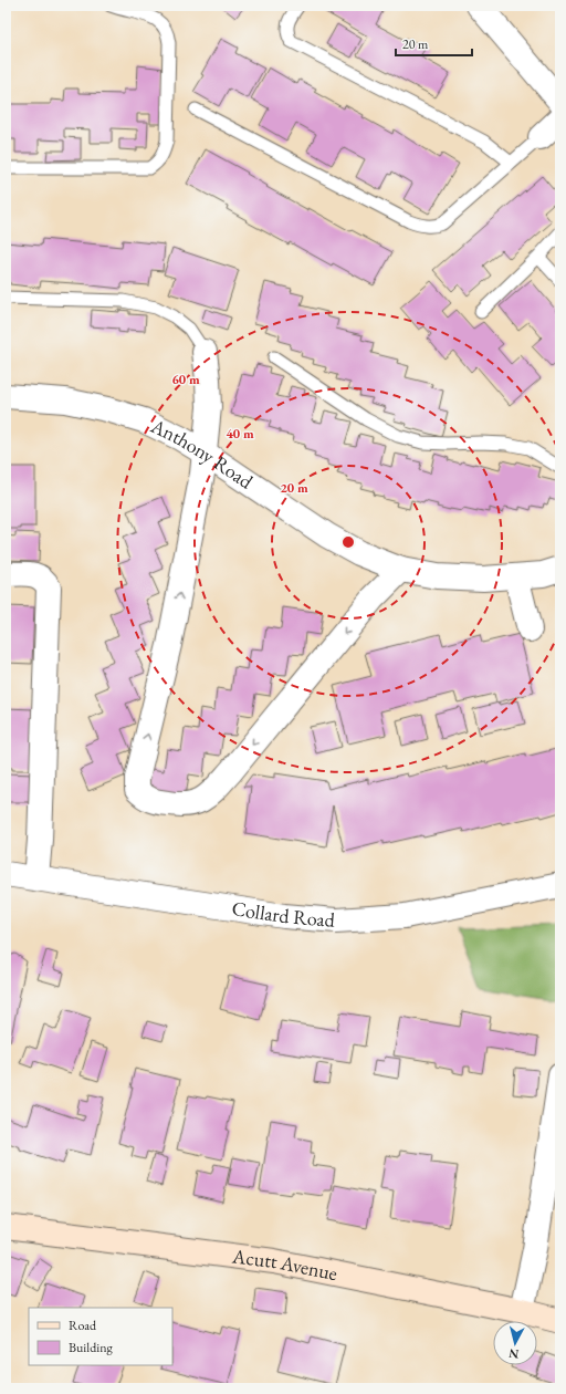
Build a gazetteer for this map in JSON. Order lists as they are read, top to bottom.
{
  "streets": {
    "street": ["Anthony Road", "Collard Road", "Acutt Avenue"]
  },
  "legend": ["Road", "Building"],
  "scale_bar": "20 m",
  "north": "bottom",
  "rings": ["60 m", "40 m", "20 m"]
}
